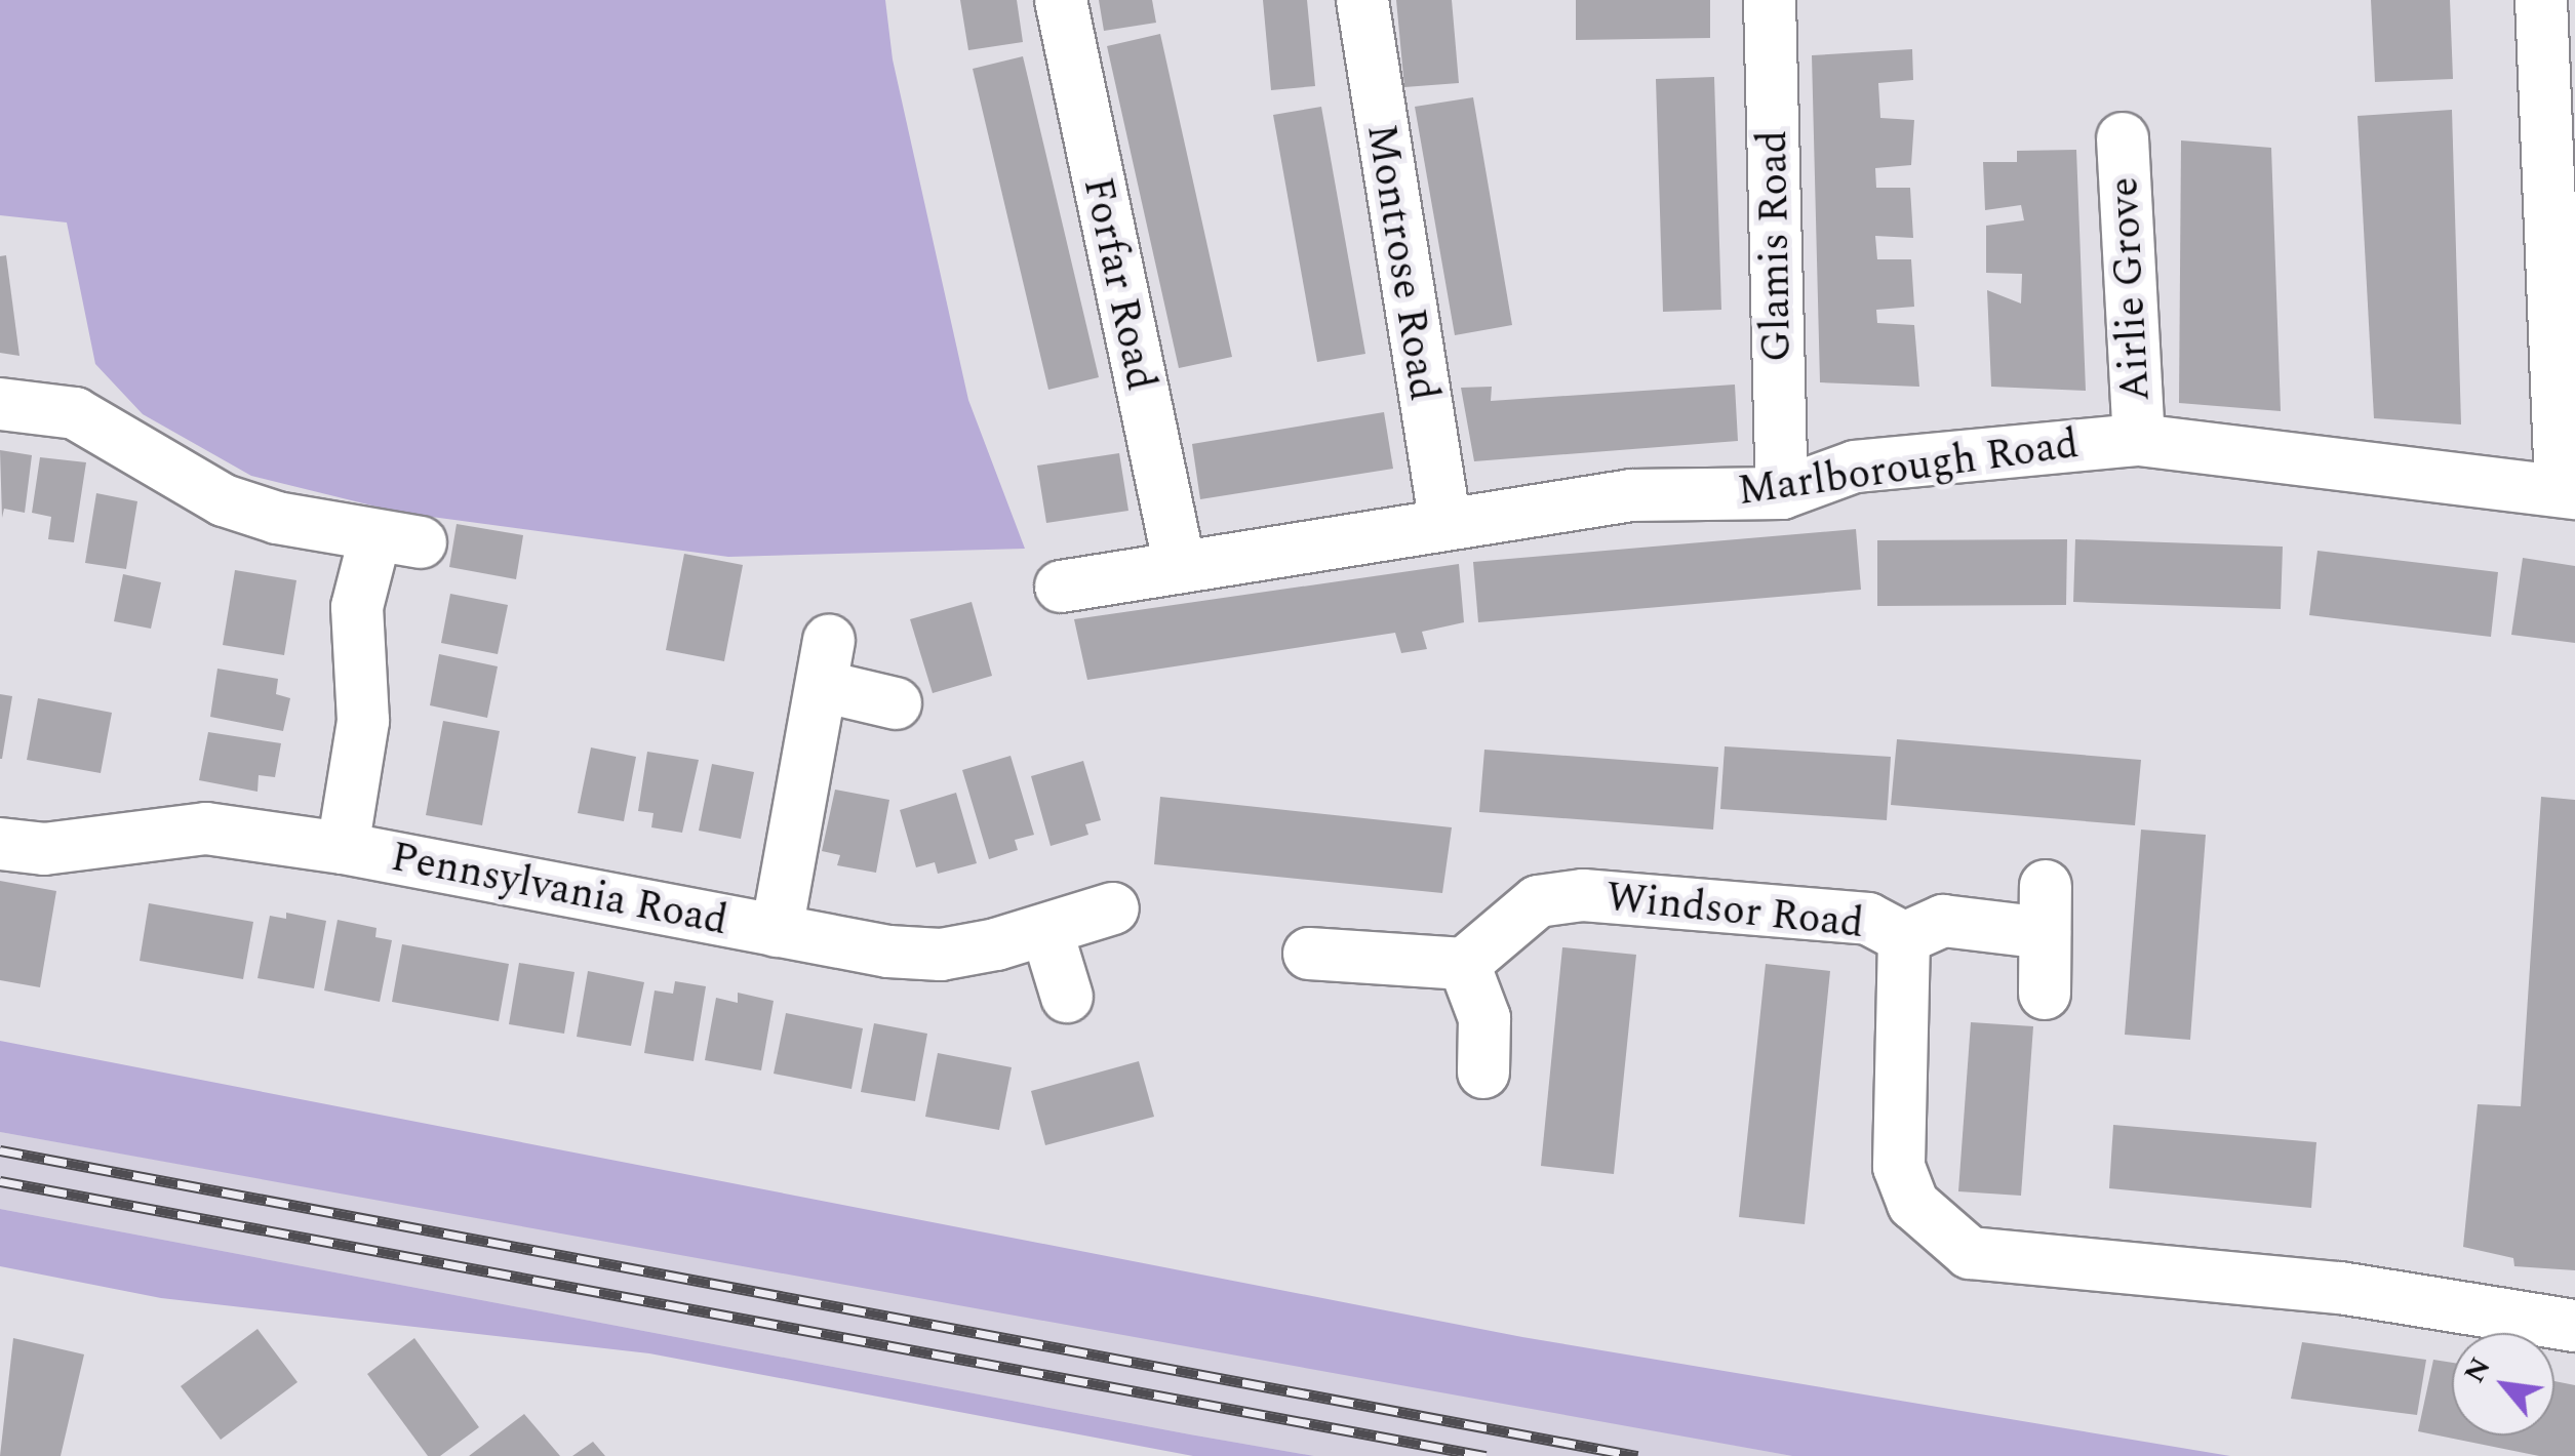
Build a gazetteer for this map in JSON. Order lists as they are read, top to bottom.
{
  "streets": {
    "street": [
      "Glamis Road",
      "Montrose Road",
      "Forfar Road",
      "Airlie Grove",
      "Marlborough Road",
      "Pennsylvania Road",
      "Windsor Road"
    ]
  },
  "crossings": [
    ["Glamis Road", "Marlborough Road"],
    ["Montrose Road", "Marlborough Road"],
    ["Forfar Road", "Marlborough Road"],
    ["Airlie Grove", "Marlborough Road"]
  ],
  "north": "top left"
}
